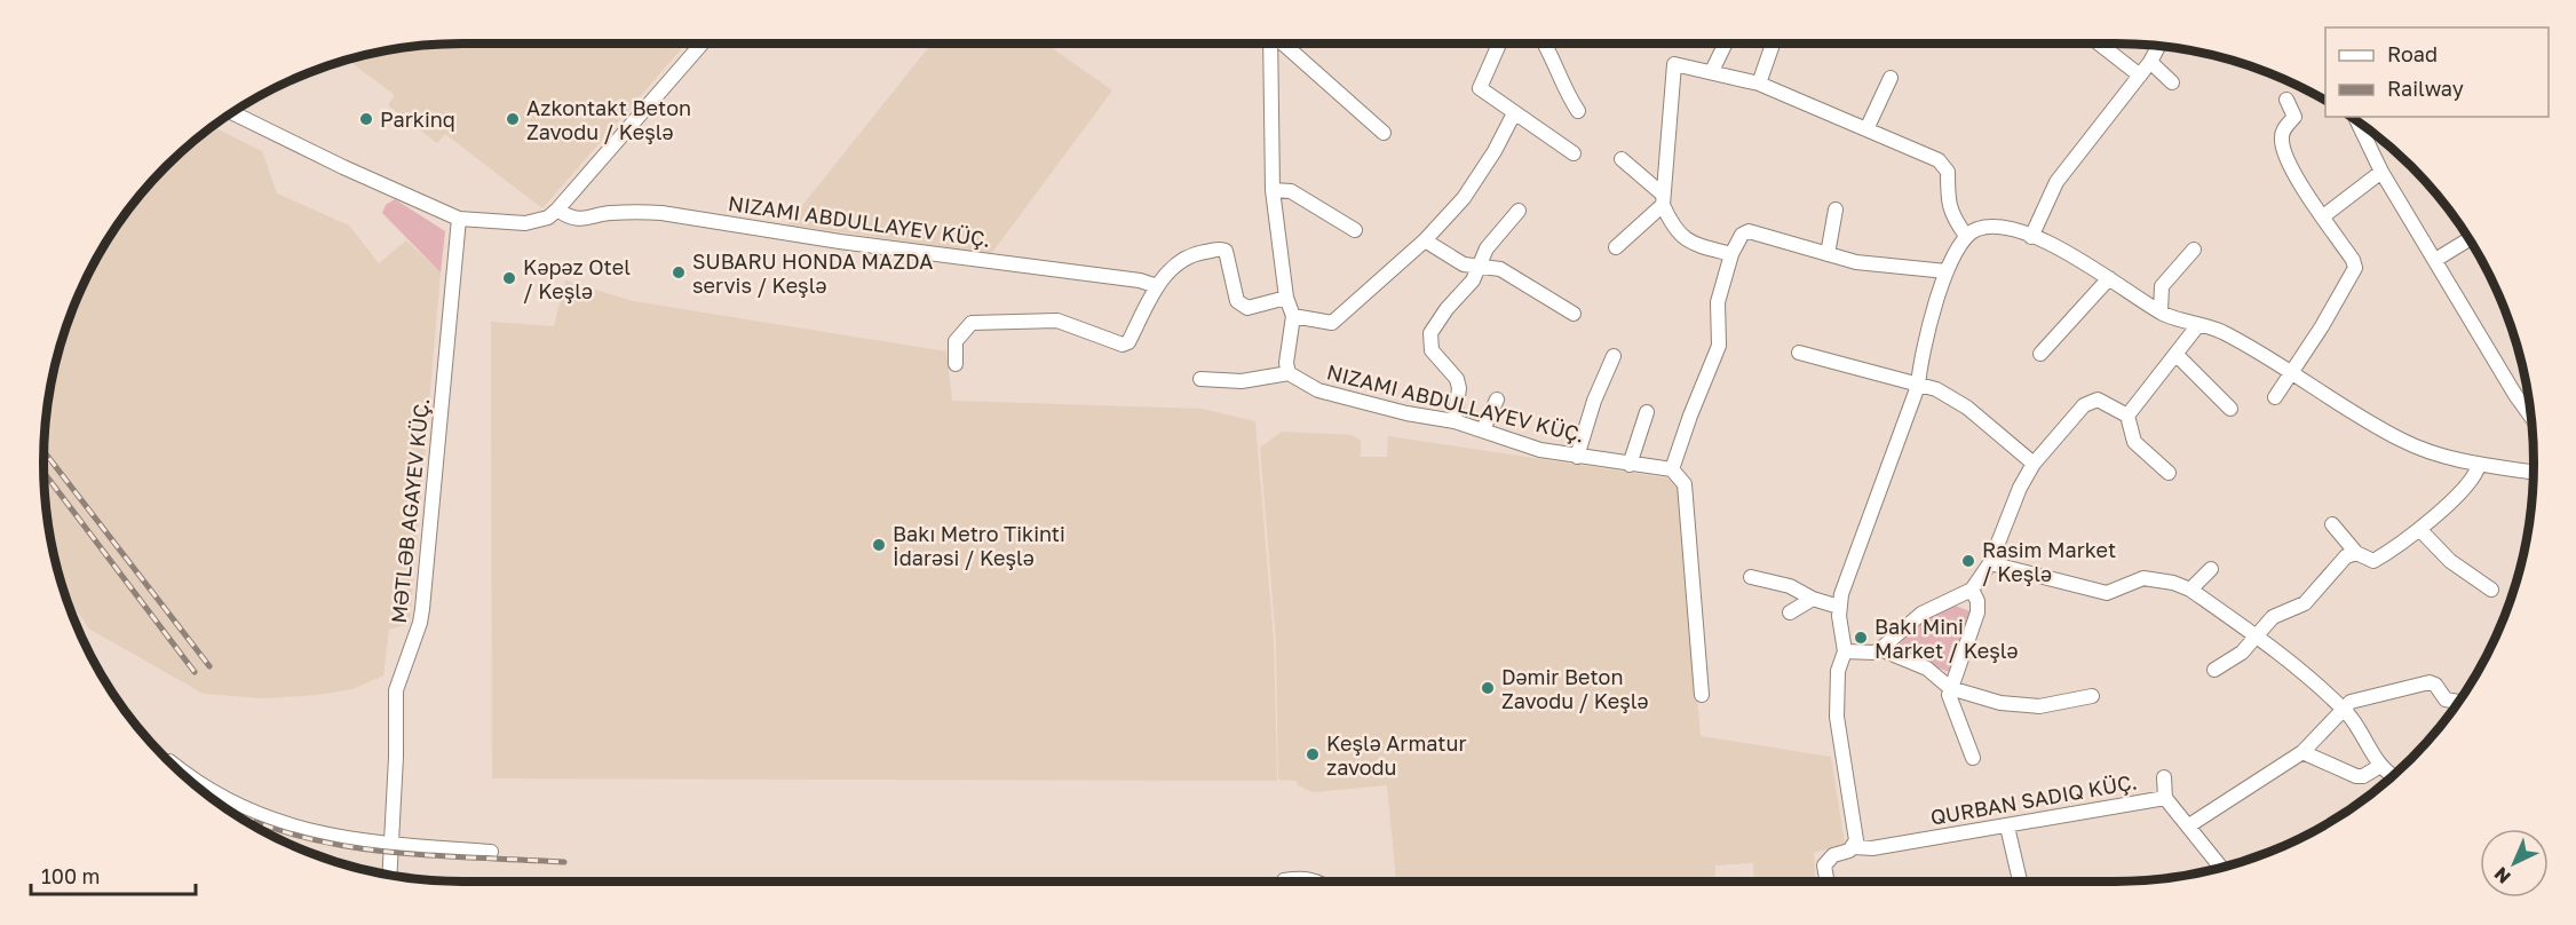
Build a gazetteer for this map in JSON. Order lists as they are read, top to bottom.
{
  "streets": {
    "street": ["NIZAMI ABDULLAYEV KÜÇ.", "MƏTLƏB AĞAYEV KÜÇ."]
  },
  "places": [
    "Parkinq",
    "Azkontakt Beton Zavodu / Keşlə",
    "SUBARU HONDA MAZDA servis / Keşlə",
    "Kəpəz Otel / Keşlə",
    "Bakı Metro Tikinti İdarəsi / Keşlə",
    "Rasim Market / Keşlə",
    "Bakı Mini Market / Keşlə",
    "Dəmir Beton Zavodu / Keşlə",
    "Keşlə Armatur zavodu"
  ],
  "legend": ["Road", "Railway"],
  "scale_bar": "100 m",
  "north": "bottom left"
}
